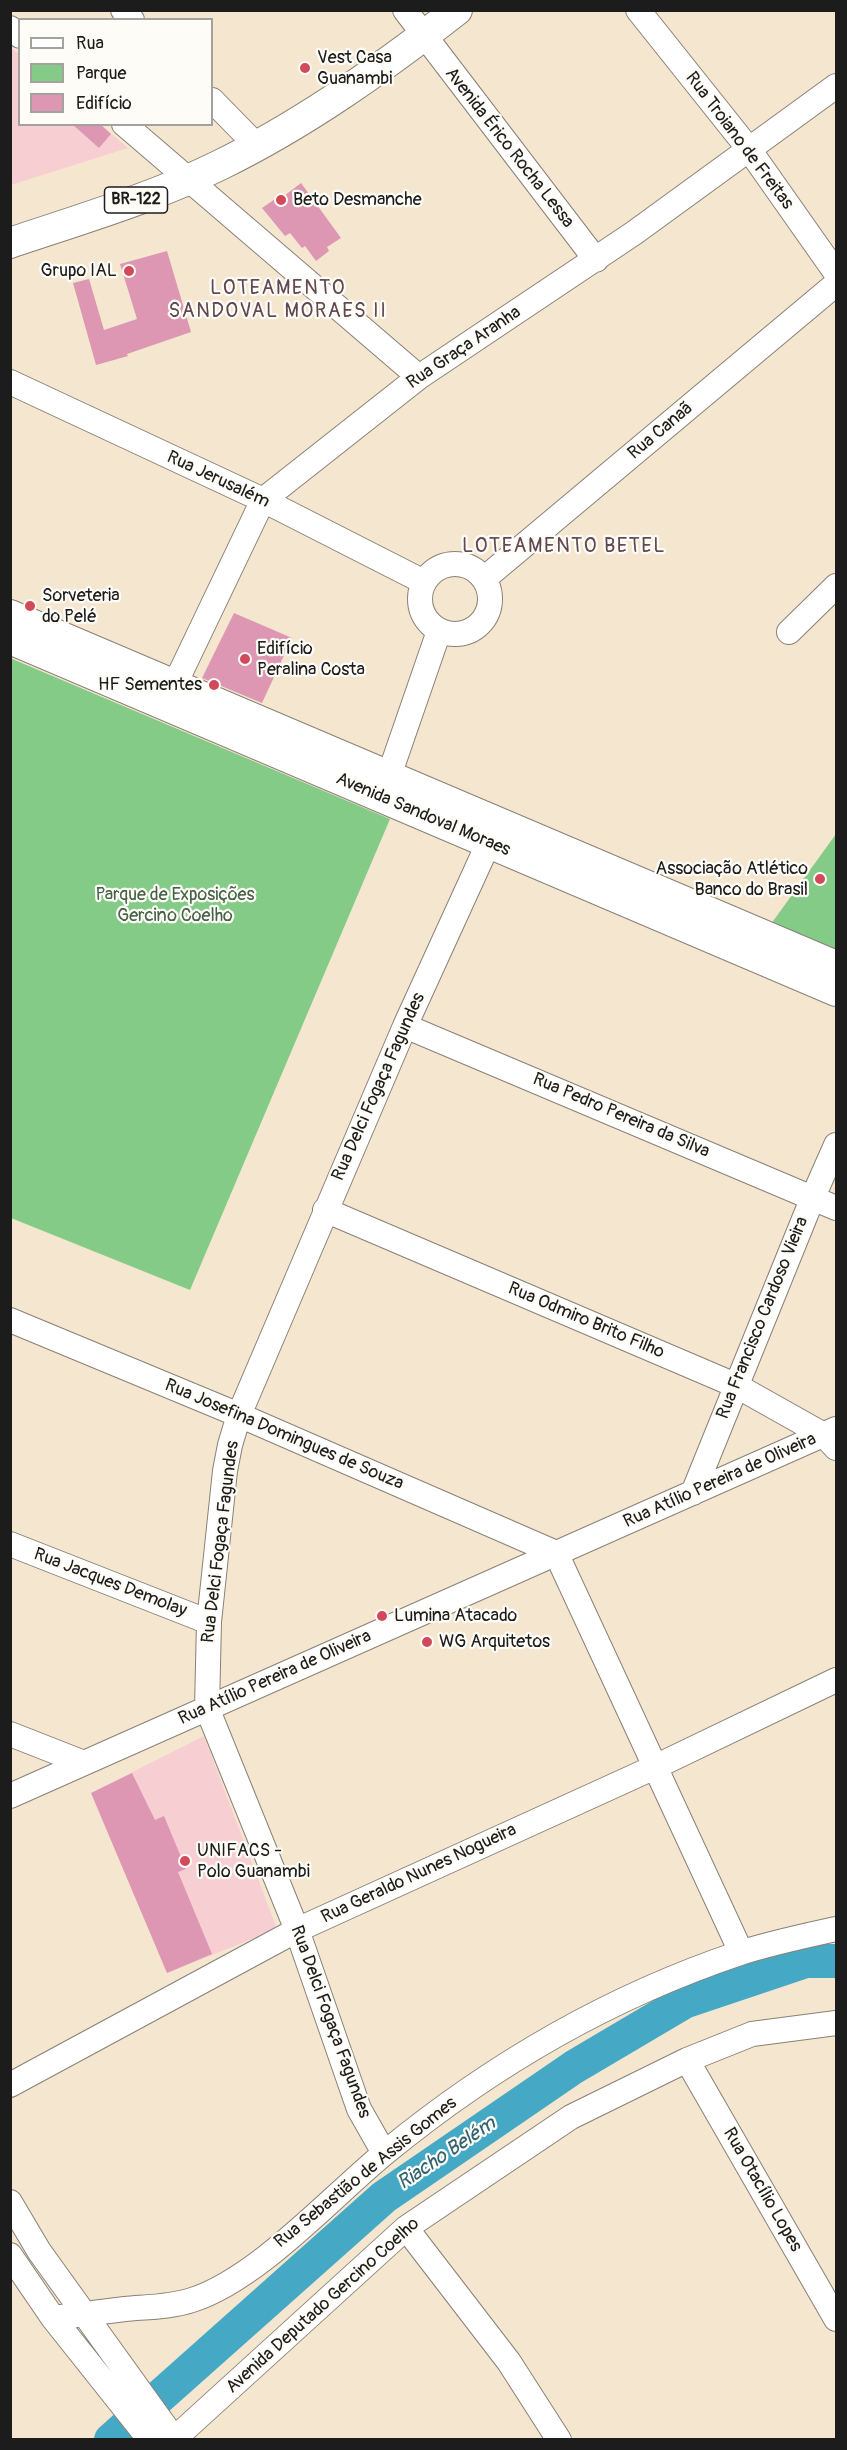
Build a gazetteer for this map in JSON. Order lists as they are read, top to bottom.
{
  "streets": {
    "main road": ["BR-122", "Avenida Sandoval Moraes"],
    "street": [
      "Rua Troiano de Freitas",
      "Avenida Érico Rocha Lessa",
      "Rua Graça Aranha",
      "Rua Canaã",
      "Rua Jerusalém",
      "Rua Delci Fogaça Fagundes",
      "Rua Pedro Pereira da Silva",
      "Rua Francisco Cardoso Vieira",
      "Rua Odmiro Brito Filho",
      "Rua Josefina Domingues de Souza",
      "Rua Atílio Pereira de Oliveira",
      "Rua Jacques Demolay",
      "Rua Geraldo Nunes Nogueira",
      "Rua Sebastião de Assis Gomes",
      "Rua Otacílio Lopes",
      "Avenida Deputado Gercino Coelho"
    ]
  },
  "crossings": [
    ["Rua Troiano de Freitas", "Rua Graça Aranha"],
    ["Avenida Érico Rocha Lessa", "BR-122"],
    ["Avenida Érico Rocha Lessa", "Rua Graça Aranha"],
    ["Rua Graça Aranha", "Rua Jerusalém"],
    ["Rua Graça Aranha", "Avenida Sandoval Moraes"],
    ["Rua Canaã", "Rua Jerusalém"],
    ["Avenida Sandoval Moraes", "Rua Delci Fogaça Fagundes"],
    ["Rua Delci Fogaça Fagundes", "Rua Pedro Pereira da Silva"],
    ["Rua Delci Fogaça Fagundes", "Rua Odmiro Brito Filho"],
    ["Rua Delci Fogaça Fagundes", "Rua Josefina Domingues de Souza"],
    ["Rua Delci Fogaça Fagundes", "Rua Atílio Pereira de Oliveira"],
    ["Rua Delci Fogaça Fagundes", "Rua Jacques Demolay"],
    ["Rua Delci Fogaça Fagundes", "Rua Geraldo Nunes Nogueira"],
    ["Rua Delci Fogaça Fagundes", "Rua Sebastião de Assis Gomes"],
    ["Rua Pedro Pereira da Silva", "Rua Francisco Cardoso Vieira"],
    ["Rua Francisco Cardoso Vieira", "Rua Odmiro Brito Filho"],
    ["Rua Francisco Cardoso Vieira", "Rua Atílio Pereira de Oliveira"],
    ["Rua Odmiro Brito Filho", "Rua Atílio Pereira de Oliveira"],
    ["Rua Josefina Domingues de Souza", "Rua Atílio Pereira de Oliveira"],
    ["Rua Otacílio Lopes", "Avenida Deputado Gercino Coelho"]
  ],
  "districts": ["LOTEAMENTO SANDOVAL MORAES II", "LOTEAMENTO BETEL"],
  "water": ["Riacho Belém"],
  "parks": ["Parque de Exposições Gercino Coelho"],
  "places": [
    "Vest Casa Guanambi",
    "Beto Desmanche",
    "Grupo IAL",
    "Sorveteria do Pelé",
    "Edifício Peralina Costa",
    "HF Sementes",
    "Associação Atlético Banco do Brasil",
    "Lumina Atacado",
    "WG Arquitetos",
    "UNIFACS - Polo Guanambi"
  ],
  "legend": ["Rua", "Parque", "Edifício"]
}
